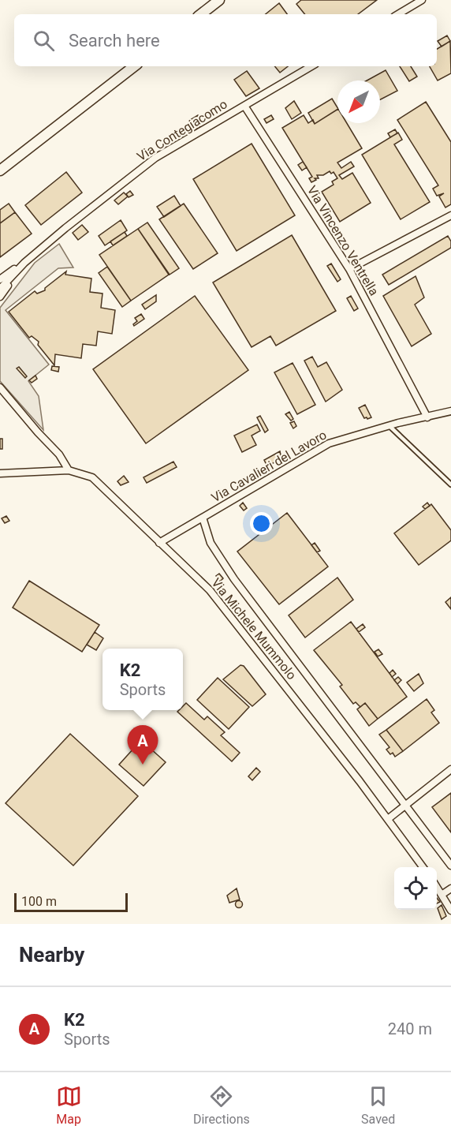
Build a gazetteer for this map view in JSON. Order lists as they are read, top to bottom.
{
  "streets": {
    "street": [
      "Via Contegiacomo",
      "Via Vincenzo Ventrella",
      "Via Cavalieri del Lavoro",
      "Via Michele Mummolo"
    ]
  },
  "crossings": [
    ["Via Contegiacomo", "Via Vincenzo Ventrella"],
    ["Via Vincenzo Ventrella", "Via Cavalieri del Lavoro"],
    ["Via Cavalieri del Lavoro", "Via Michele Mummolo"]
  ],
  "scale_bar": "100 m",
  "north": "bottom left",
  "page": {
    "search": "Search here",
    "popup": ["K2", "Sports"],
    "pins": "A",
    "scale": "100 m",
    "heading": "Nearby",
    "list": [
      {
        "mark": "A",
        "name": "K2",
        "note": "Sports",
        "value": "240 m"
      }
    ],
    "nav": ["Map", "Directions", "Saved"]
  }
}
